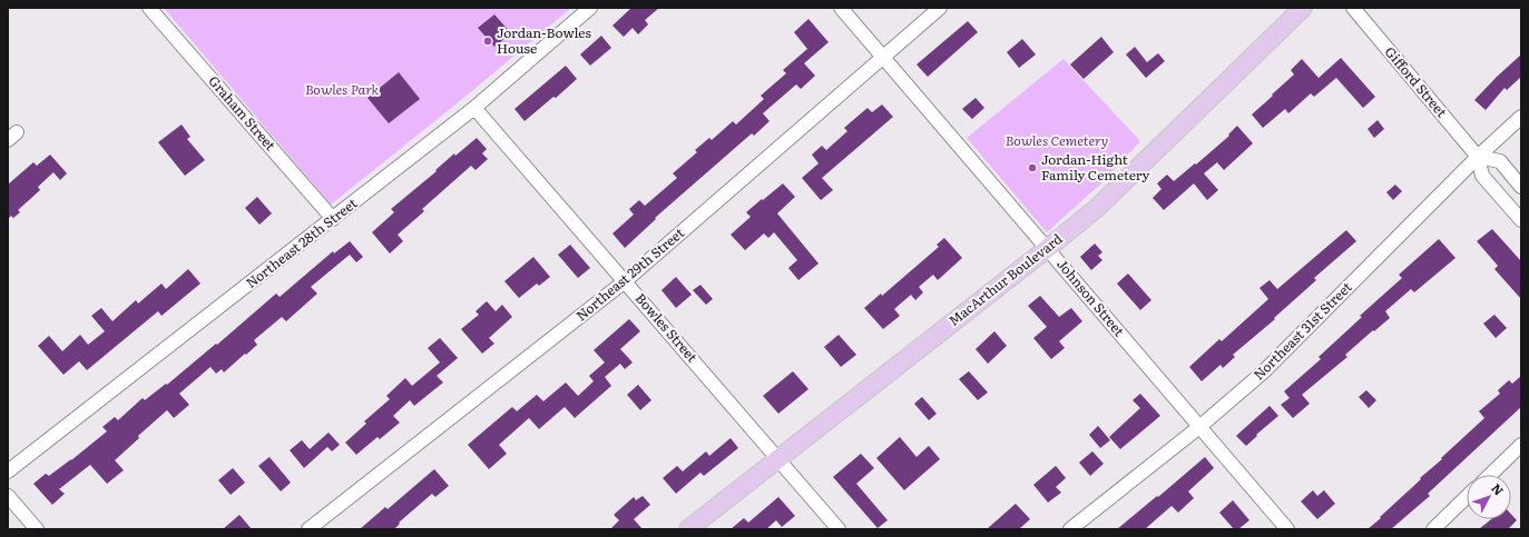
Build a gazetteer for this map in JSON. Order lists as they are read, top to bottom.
{
  "streets": {
    "main road": ["MacArthur Boulevard"],
    "street": [
      "Gifford Street",
      "Graham Street",
      "Northeast 28th Street",
      "Northeast 29th Street",
      "Johnson Street",
      "Bowles Street",
      "Northeast 31st Street"
    ]
  },
  "crossings": [
    ["Gifford Street", "Northeast 31st Street"],
    ["Graham Street", "Northeast 28th Street"],
    ["Northeast 28th Street", "Bowles Street"],
    ["Northeast 29th Street", "Johnson Street"],
    ["Northeast 29th Street", "Bowles Street"],
    ["MacArthur Boulevard", "Johnson Street"],
    ["MacArthur Boulevard", "Bowles Street"],
    ["Johnson Street", "Northeast 31st Street"]
  ],
  "parks": ["Bowles Park", "Bowles Cemetery"],
  "places": ["Jordan-Bowles House", "Jordan-Hight Family Cemetery"],
  "north": "top right"
}
